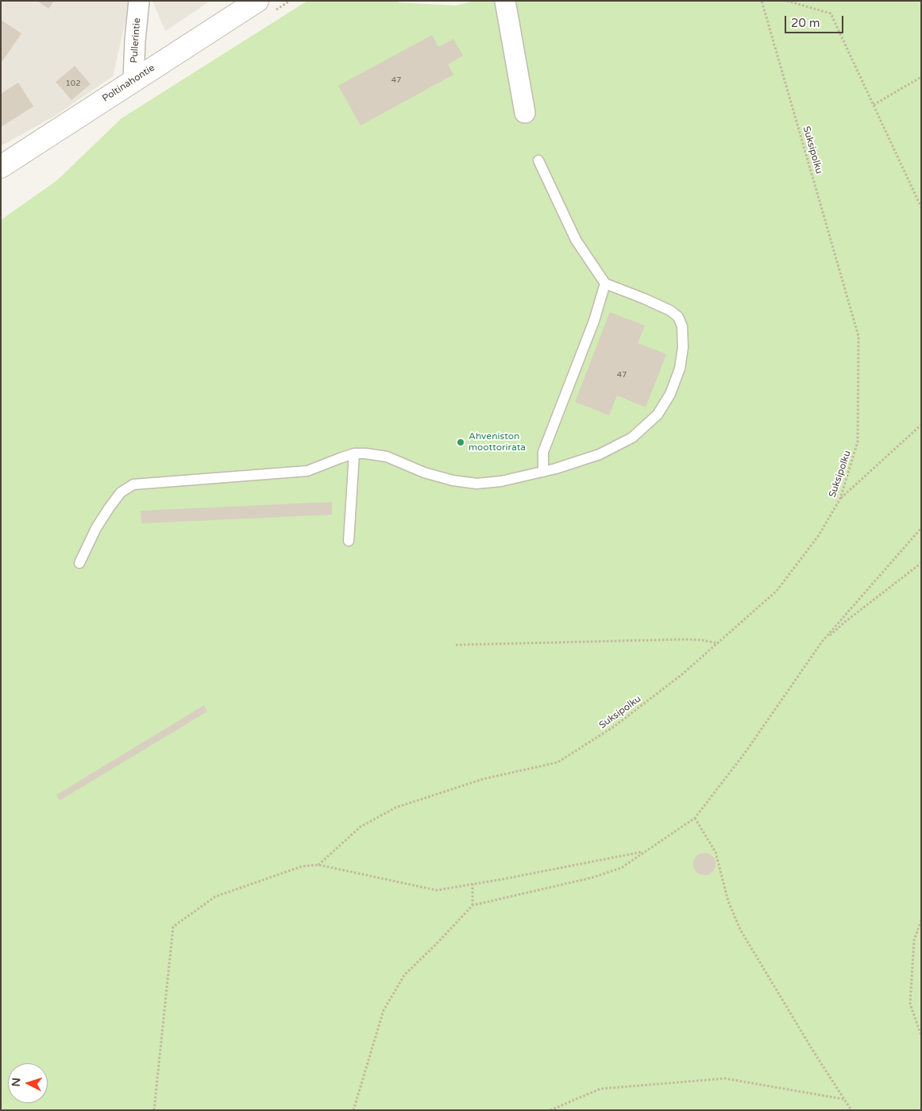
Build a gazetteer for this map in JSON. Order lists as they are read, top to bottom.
{
  "streets": {
    "street": ["Pullerintie", "Poltinahontie"],
    "path": ["Suksipolku"]
  },
  "crossings": [
    ["Pullerintie", "Poltinahontie"]
  ],
  "places": ["Ahveniston moottorirata"],
  "house_numbers": ["47", "102", "47"],
  "scale_bar": "20 m",
  "north": "left"
}
